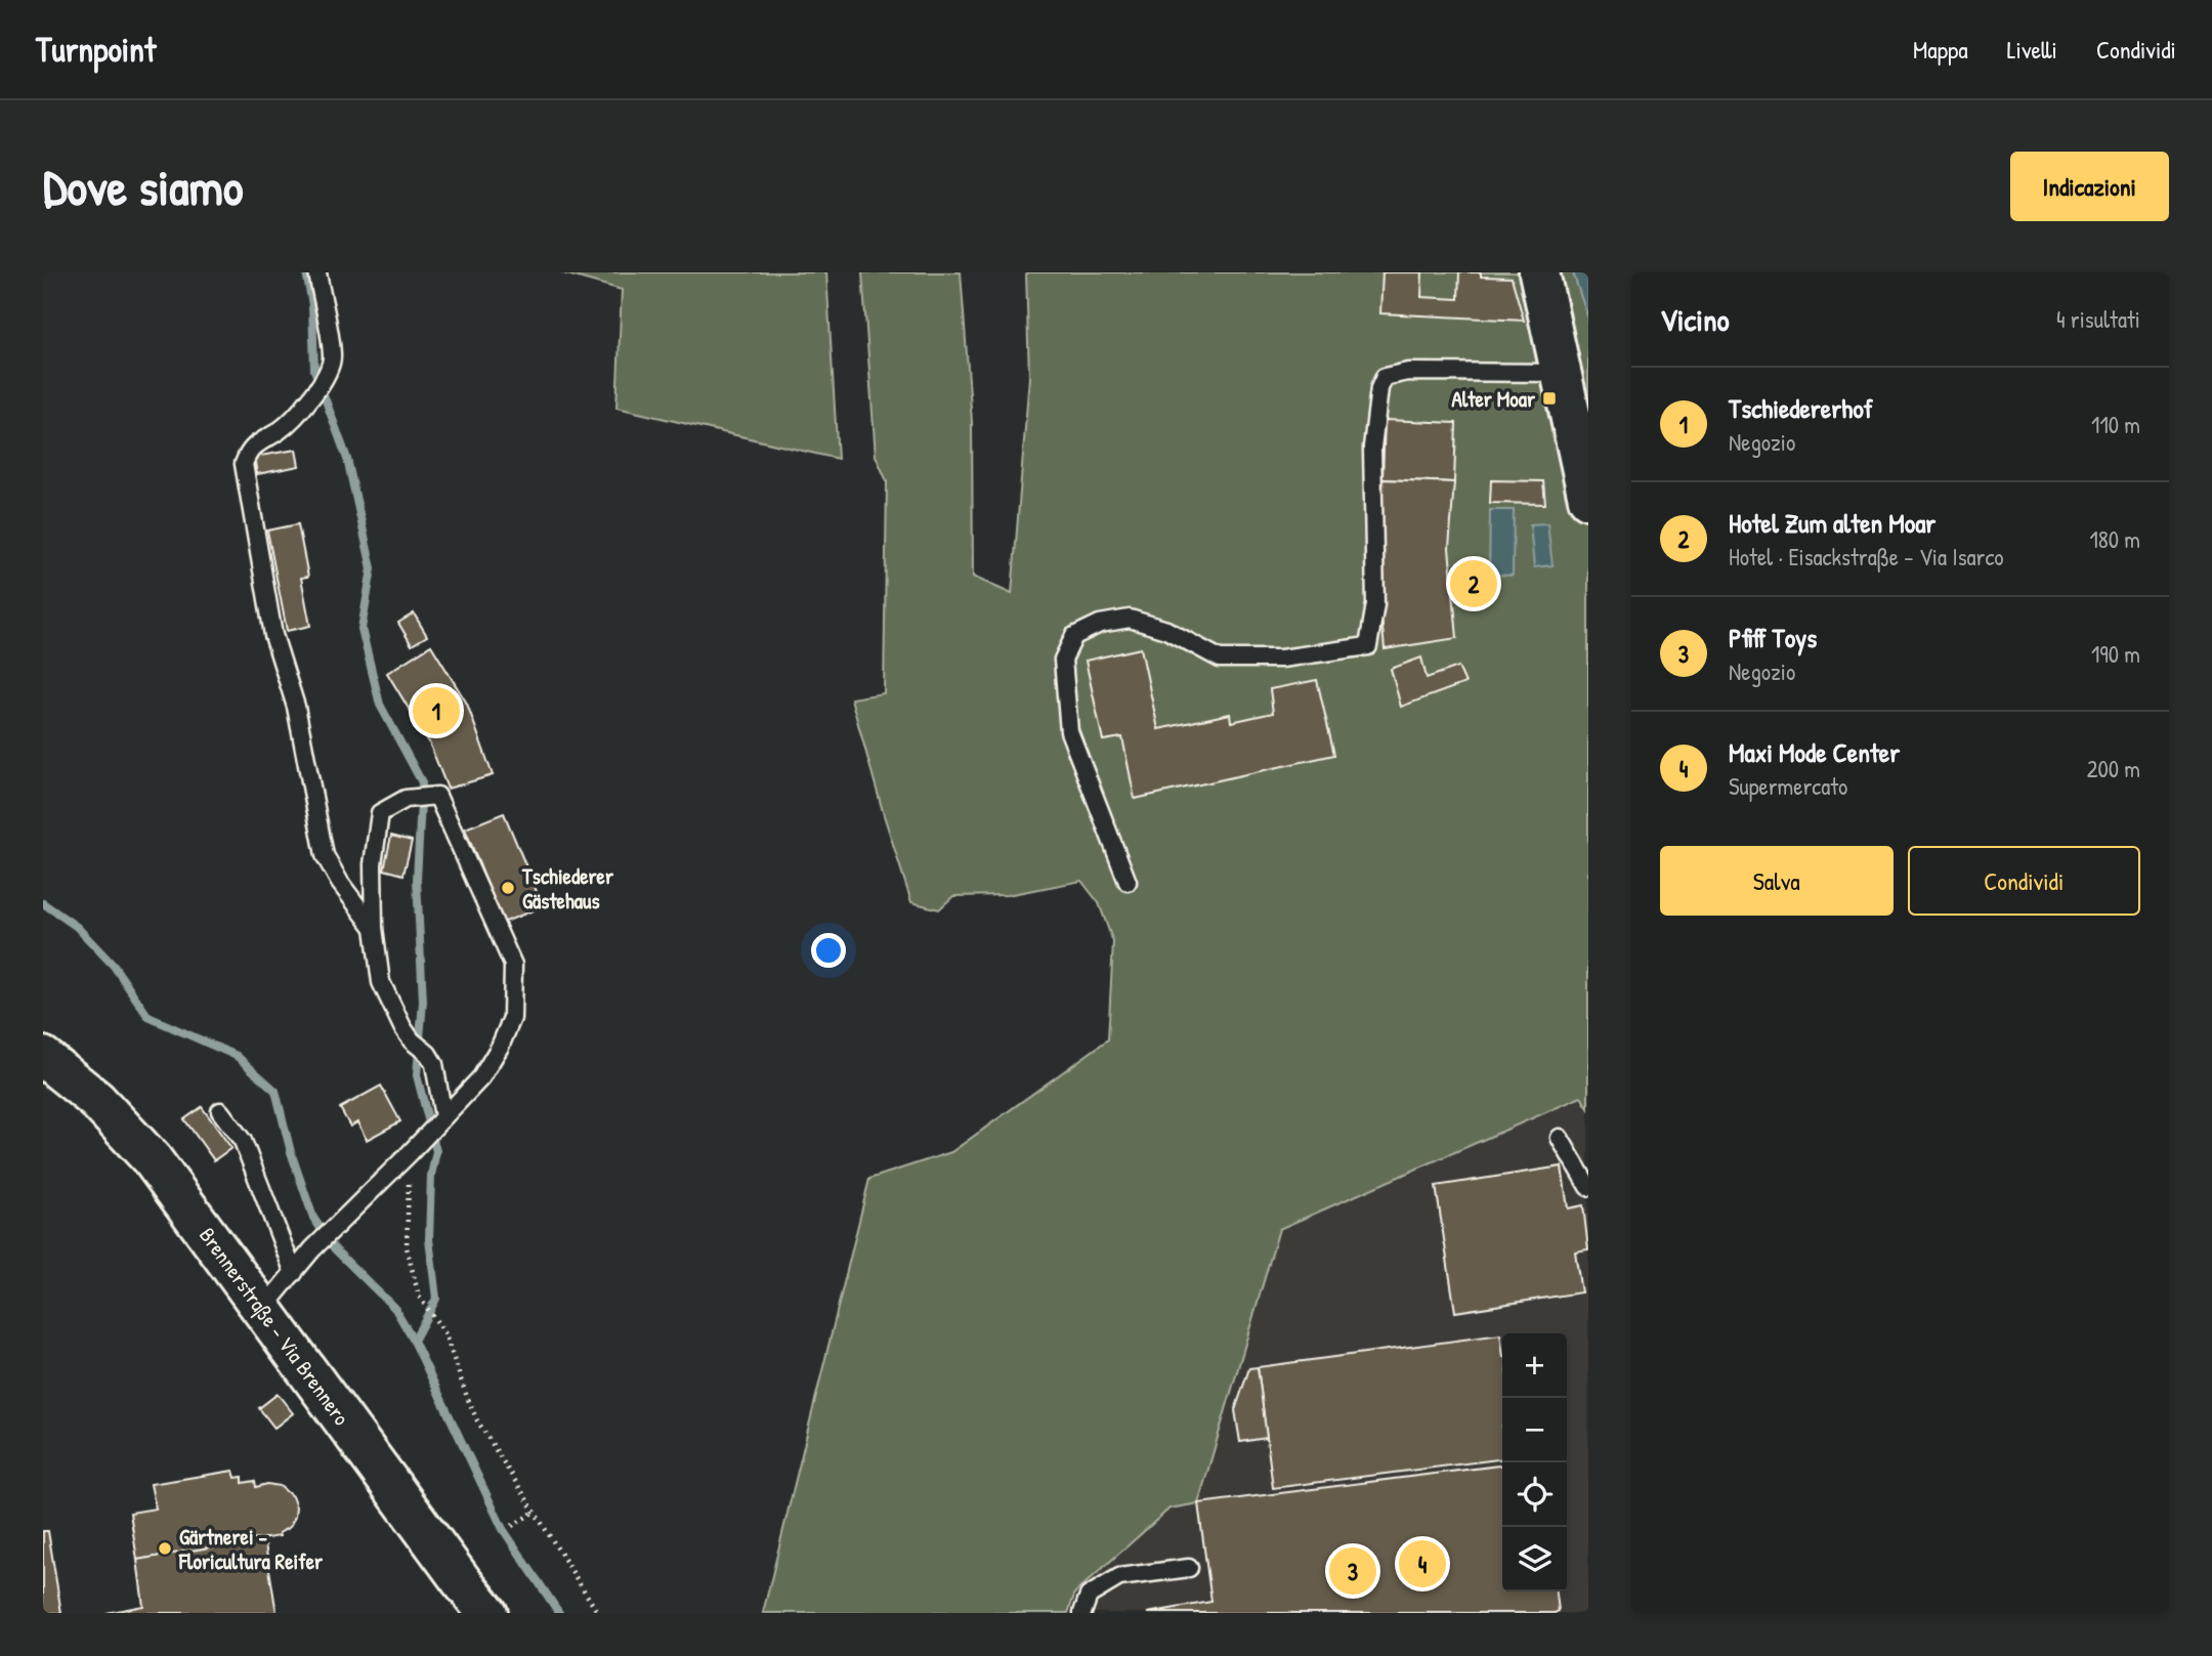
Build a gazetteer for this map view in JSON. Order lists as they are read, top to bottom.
{
  "streets": {
    "main road": ["Brennerstraße - Via Brennero"]
  },
  "places": {
    "transit": ["Alter Moar"],
    "other": ["Tschiederer Gästehaus", "Gärtnerei - Floricultura Reifer"]
  },
  "page": {
    "header": "Turnpoint",
    "nav": ["Mappa", "Livelli", "Condividi"],
    "buttons": [
      "Indicazioni",
      ["Salva", "Condividi"]
    ],
    "title": "Dove siamo",
    "heading": ["Vicino", "4 risultati"],
    "list": [
      {
        "mark": "1",
        "name": "Tschiedererhof",
        "note": "Negozio",
        "value": "110 m"
      },
      {
        "mark": "2",
        "name": "Hotel Zum alten Moar",
        "note": "Hotel · Eisackstraße - Via Isarco",
        "value": "180 m"
      },
      {
        "mark": "3",
        "name": "Pfiff Toys",
        "note": "Negozio",
        "value": "190 m"
      },
      {
        "mark": "4",
        "name": "Maxi Mode Center",
        "note": "Supermercato",
        "value": "200 m"
      }
    ],
    "pins": [
      "2",
      "1",
      "4",
      "3"
    ],
    "map_buttons": ["+", "−"]
  }
}
